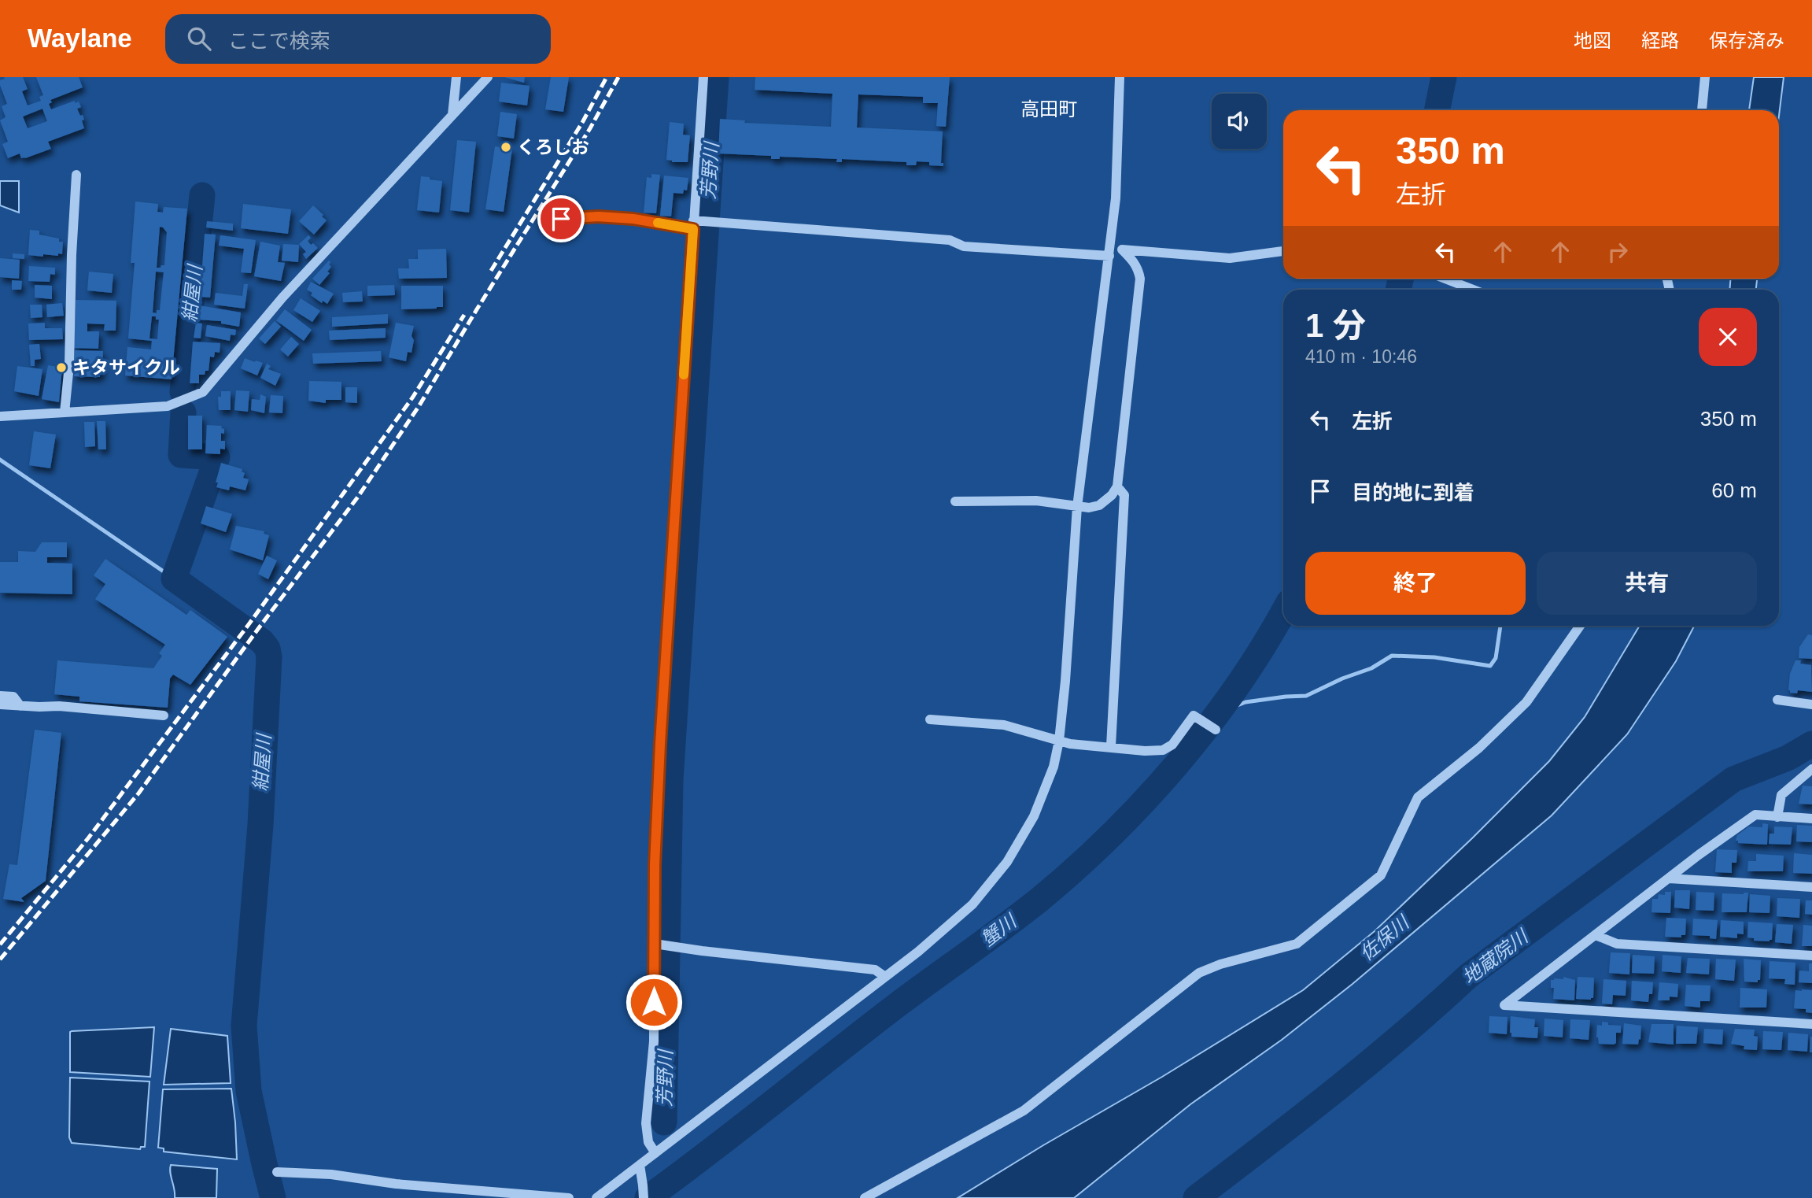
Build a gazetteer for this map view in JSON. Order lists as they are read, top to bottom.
{
  "districts": ["高田町"],
  "water": [
    "芳野川",
    "紺屋川",
    "蟹川",
    "佐保川",
    "地蔵院川"
  ],
  "places": ["くろしお", "キタサイクル"],
  "page": {
    "header": "Waylane",
    "search": "ここで検索",
    "nav": ["地図", "経路", "保存済み"],
    "turn": ["350 m", "左折"],
    "heading": ["1 分", "410 m · 10:46"],
    "list": [
      {
        "name": "左折",
        "value": "350 m"
      },
      {
        "name": "目的地に到着",
        "value": "60 m"
      }
    ],
    "buttons": ["終了", "共有"]
  }
}
